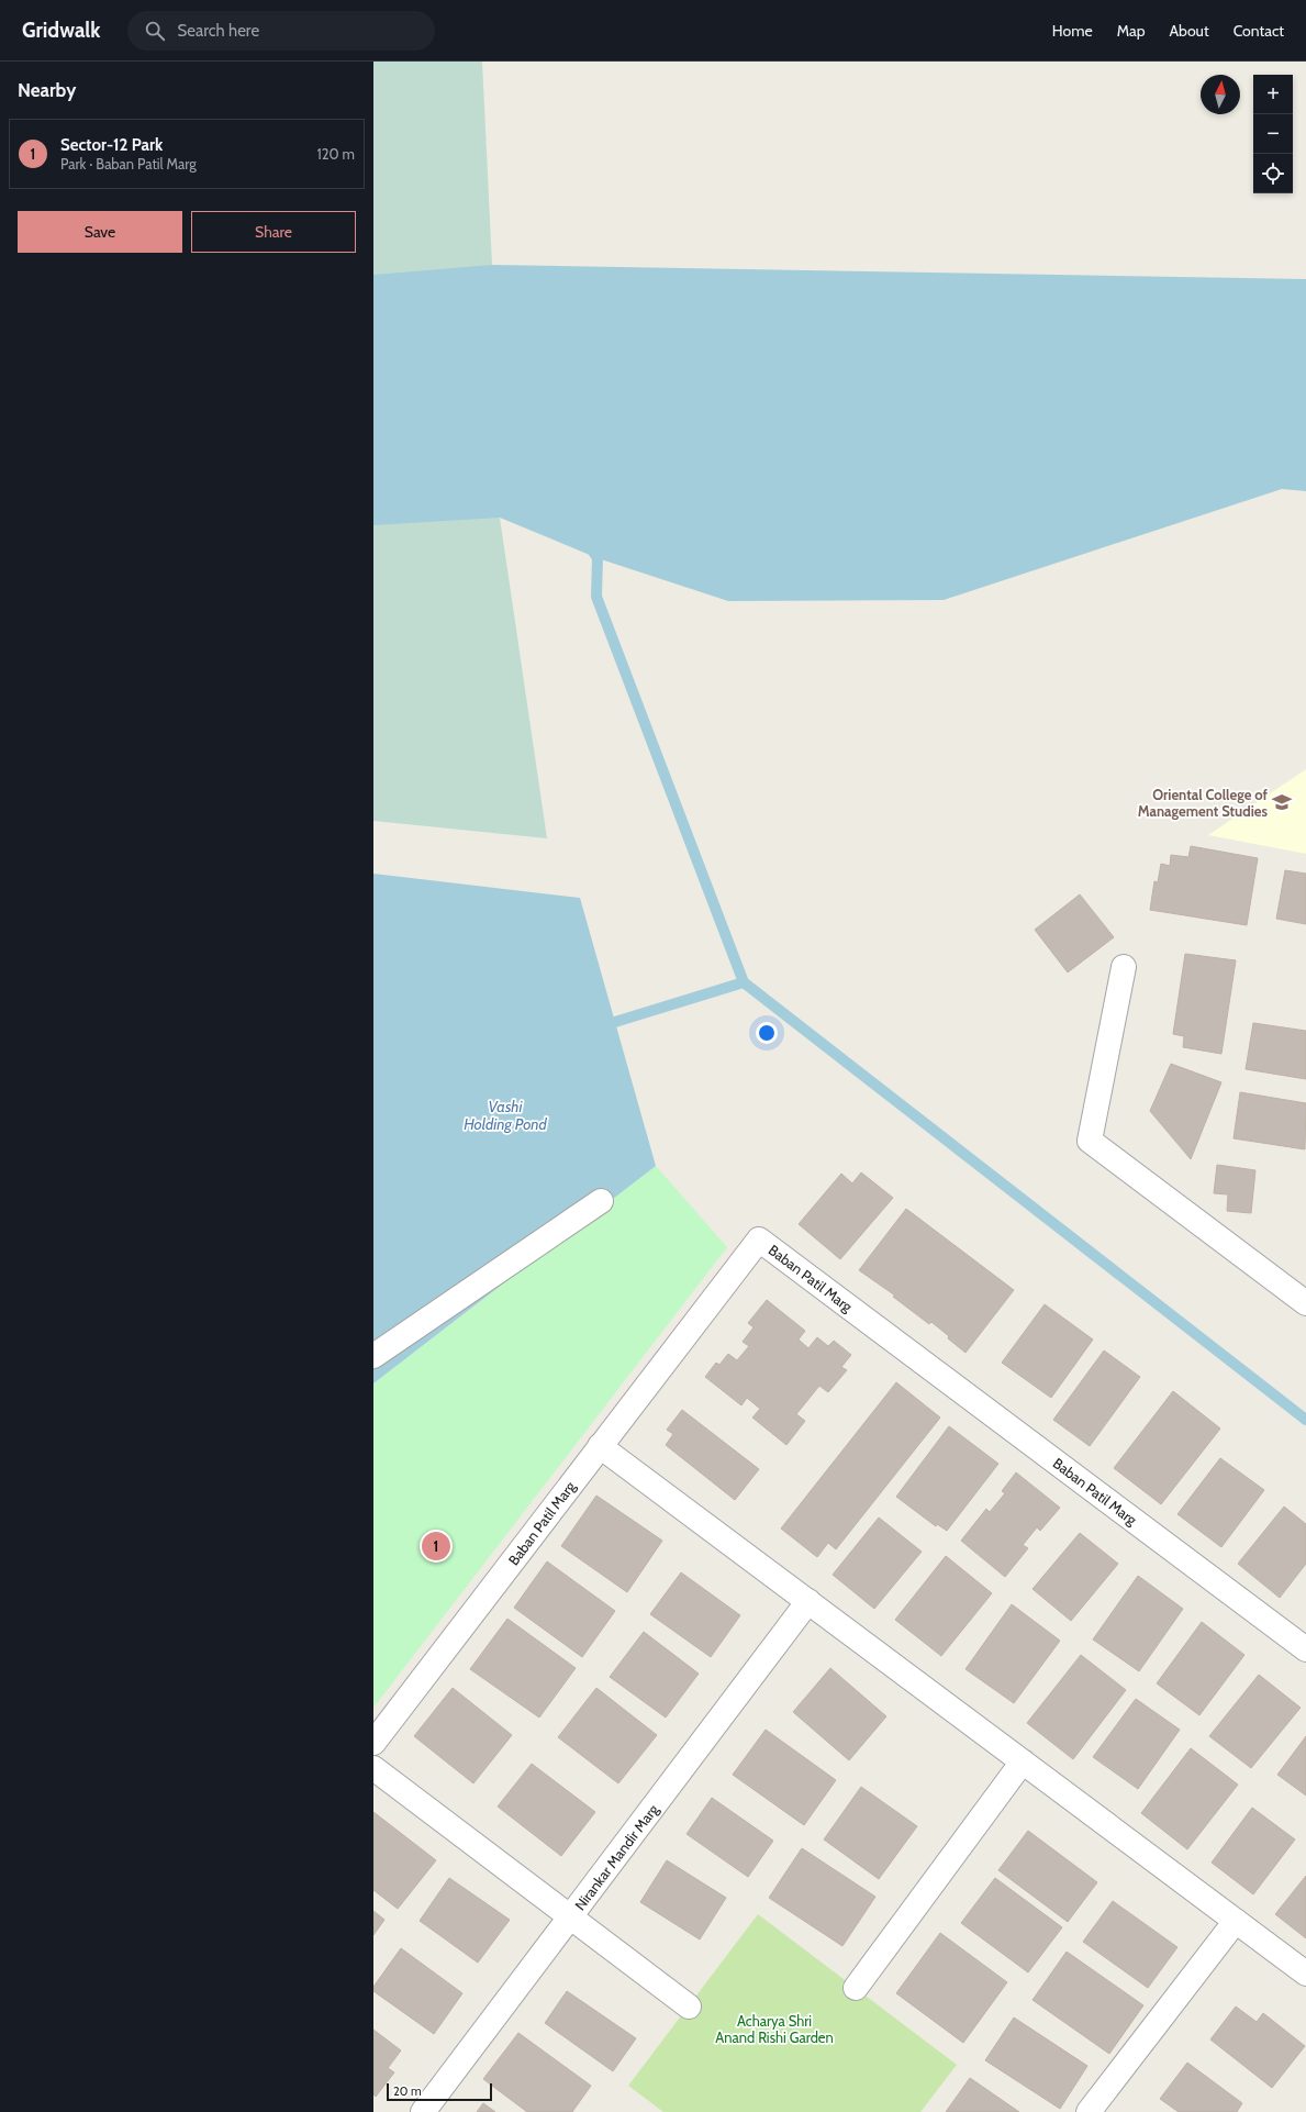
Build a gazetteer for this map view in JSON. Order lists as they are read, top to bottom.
{
  "streets": {
    "street": ["Baban Patil Marg", "Nirankar Mandir Marg"]
  },
  "water": ["Vashi Holding Pond"],
  "parks": ["Acharya Shri Anand Rishi Garden"],
  "places": {
    "school or university": ["Oriental College of Management Studies"]
  },
  "scale_bar": "20 m",
  "north": "top",
  "page": {
    "header": "Gridwalk",
    "search": "Search here",
    "nav": [
      "Home",
      "Map",
      "About",
      "Contact"
    ],
    "heading": "Nearby",
    "map_buttons": ["+", "−"],
    "list": [
      {
        "mark": "1",
        "name": "Sector-12 Park",
        "note": "Park · Baban Patil Marg",
        "value": "120 m"
      }
    ],
    "buttons": ["Save", "Share"],
    "pins": "1",
    "scale": "20 m"
  }
}
